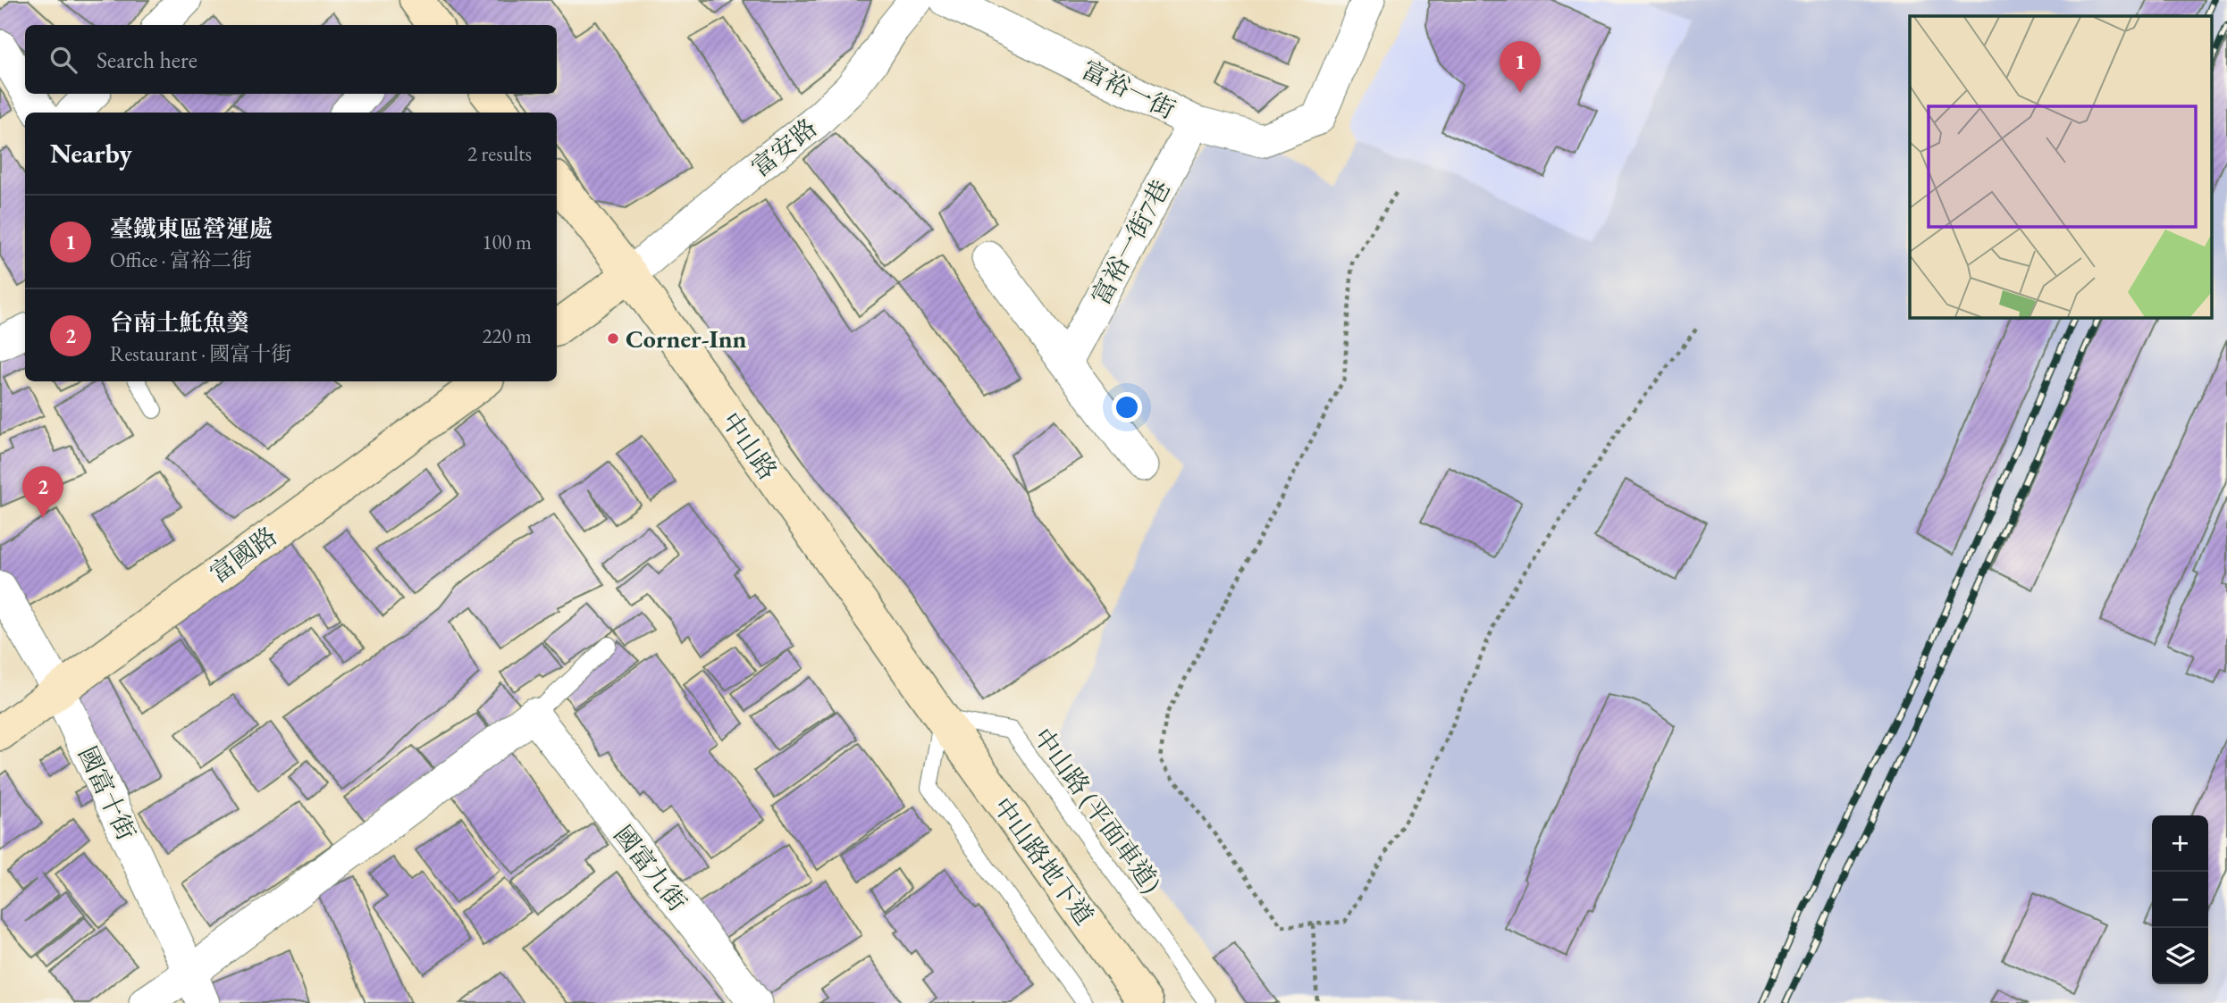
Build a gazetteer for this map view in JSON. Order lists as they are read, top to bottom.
{
  "streets": {
    "street": [
      "富裕一街",
      "富安路",
      "富裕一街7巷",
      "中山路",
      "富國路",
      "國富十街",
      "中山路地下道",
      "國富九街"
    ],
    "lane": ["中山路 (平面車道)"]
  },
  "crossings": [
    ["富裕一街", "富裕一街7巷"],
    ["富安路", "中山路"],
    ["中山路", "中山路 (平面車道)"],
    ["中山路", "中山路地下道"],
    ["富國路", "國富十街"],
    ["中山路 (平面車道)", "中山路地下道"]
  ],
  "places": ["Corner-Inn"],
  "page": {
    "search": "Search here",
    "pins": ["1", "2"],
    "heading": ["Nearby", "2 results"],
    "list": [
      {
        "mark": "1",
        "name": "臺鐵東區營運處",
        "note": "Office · 富裕二街",
        "value": "100 m"
      },
      {
        "mark": "2",
        "name": "台南土魠魚羹",
        "note": "Restaurant · 國富十街",
        "value": "220 m"
      }
    ],
    "map_buttons": ["+", "−"]
  }
}
